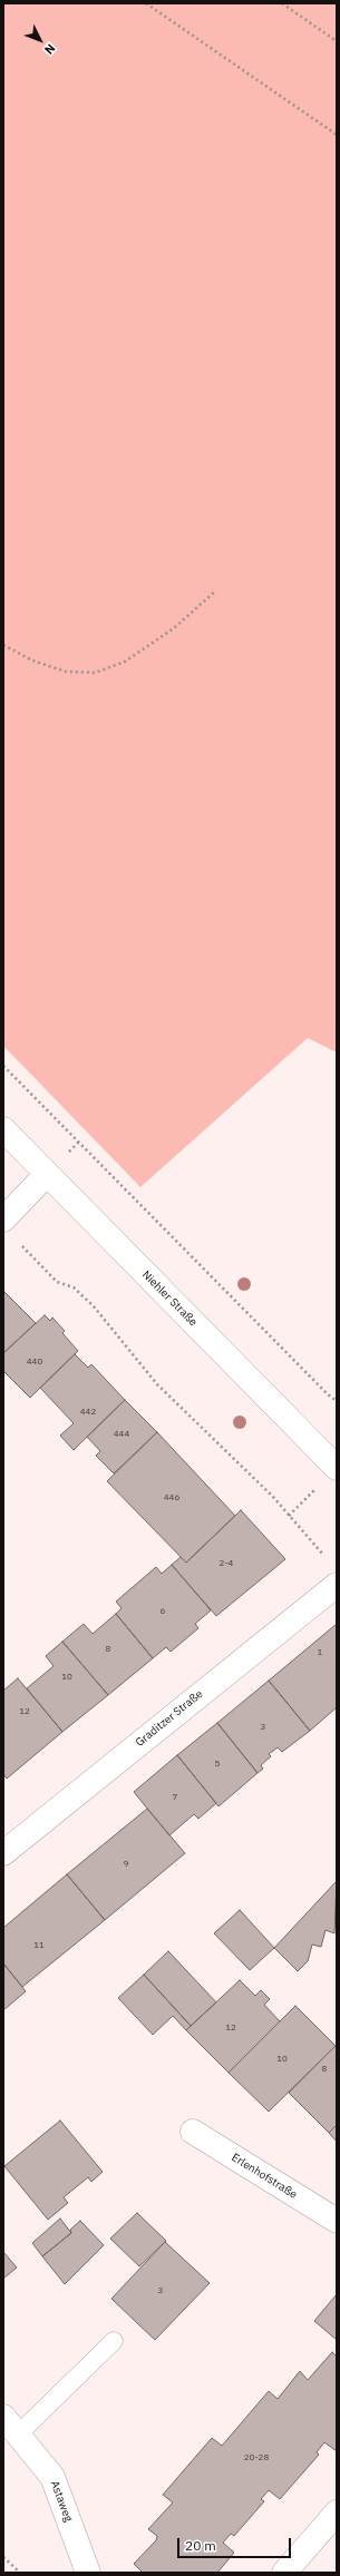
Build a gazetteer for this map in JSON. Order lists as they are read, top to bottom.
{
  "streets": {
    "street": [
      "Niehler Straße",
      "Graditzer Straße",
      "Erlenhofstraße",
      "Astaweg"
    ]
  },
  "house_numbers": [
    "440",
    "442",
    "444",
    "446",
    "2-4",
    "6",
    "8",
    "1",
    "10",
    "12",
    "3",
    "5",
    "7",
    "9",
    "11",
    "12",
    "10",
    "8",
    "3",
    "20-28"
  ],
  "scale_bar": "20 m",
  "north": "bottom right"
}
